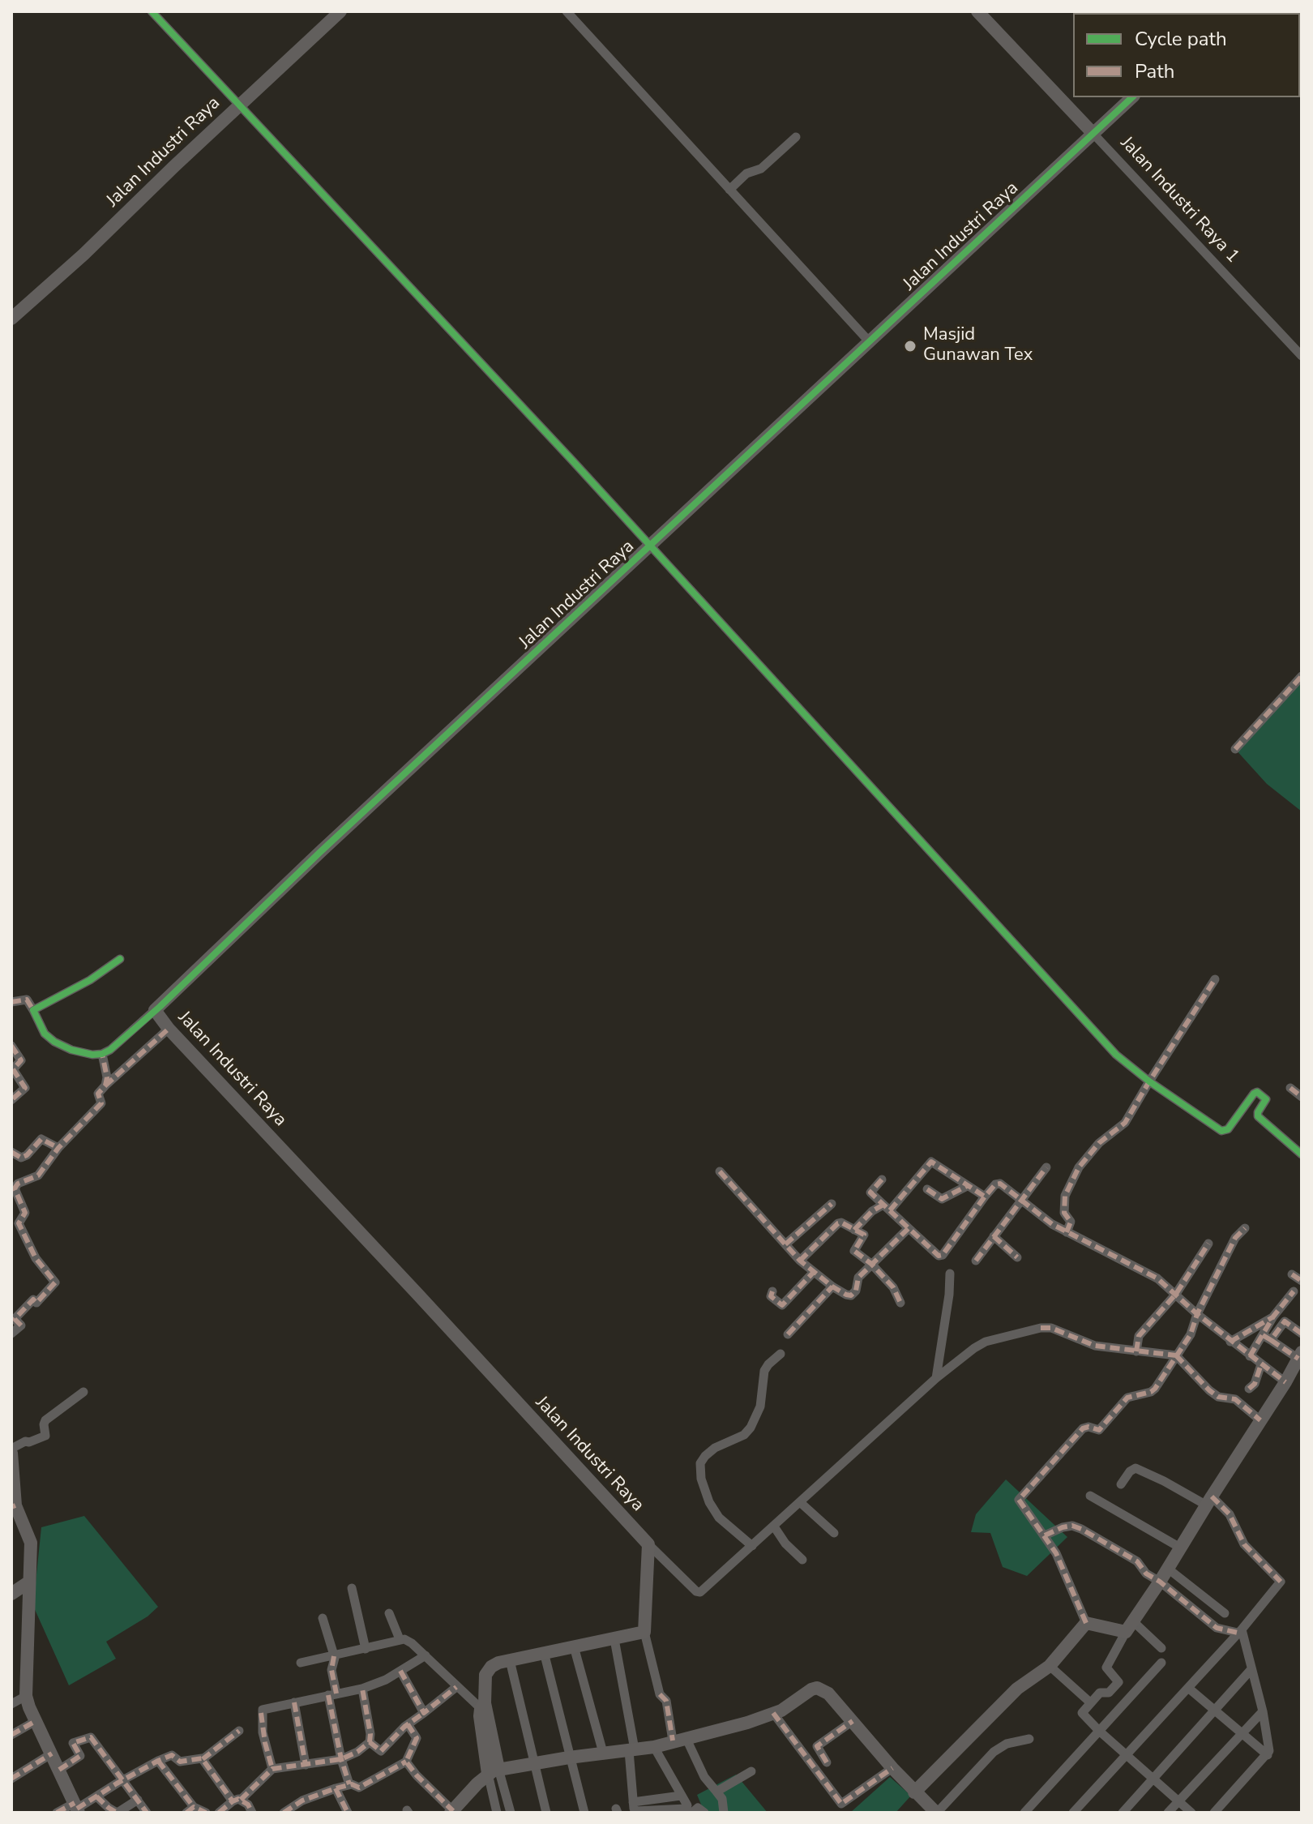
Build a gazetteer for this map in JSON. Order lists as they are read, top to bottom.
{
  "streets": {
    "street": ["Jalan Industri Raya", "Jalan Industri Raya 1"]
  },
  "crossings": [
    ["Jalan Industri Raya", "Jalan Industri Raya 1"]
  ],
  "places": ["Masjid Gunawan Tex"],
  "legend": ["Cycle path", "Path"]
}
